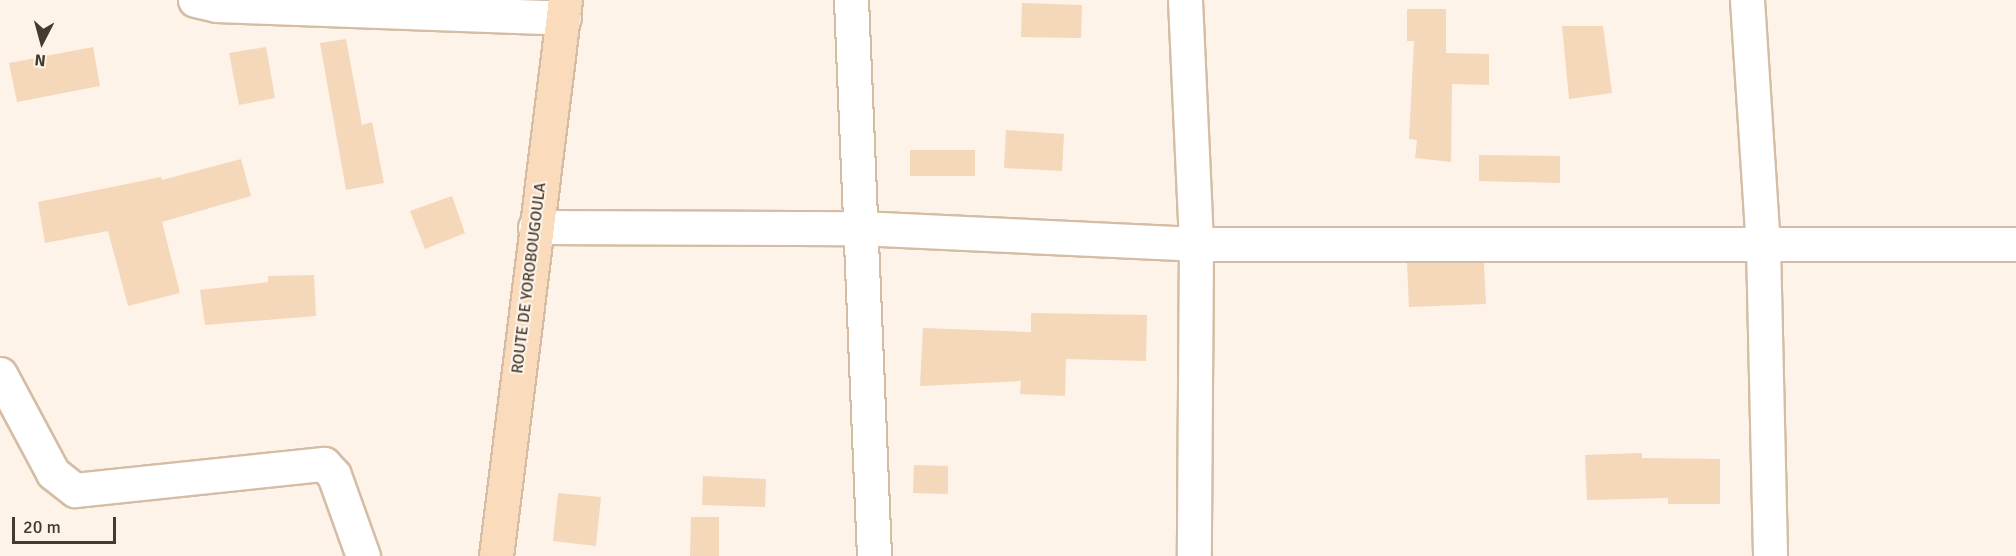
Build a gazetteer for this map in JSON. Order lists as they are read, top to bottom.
{
  "streets": {
    "main road": ["ROUTE DE YOROBOUGOULA"]
  },
  "scale_bar": "20 m",
  "north": "bottom"
}
